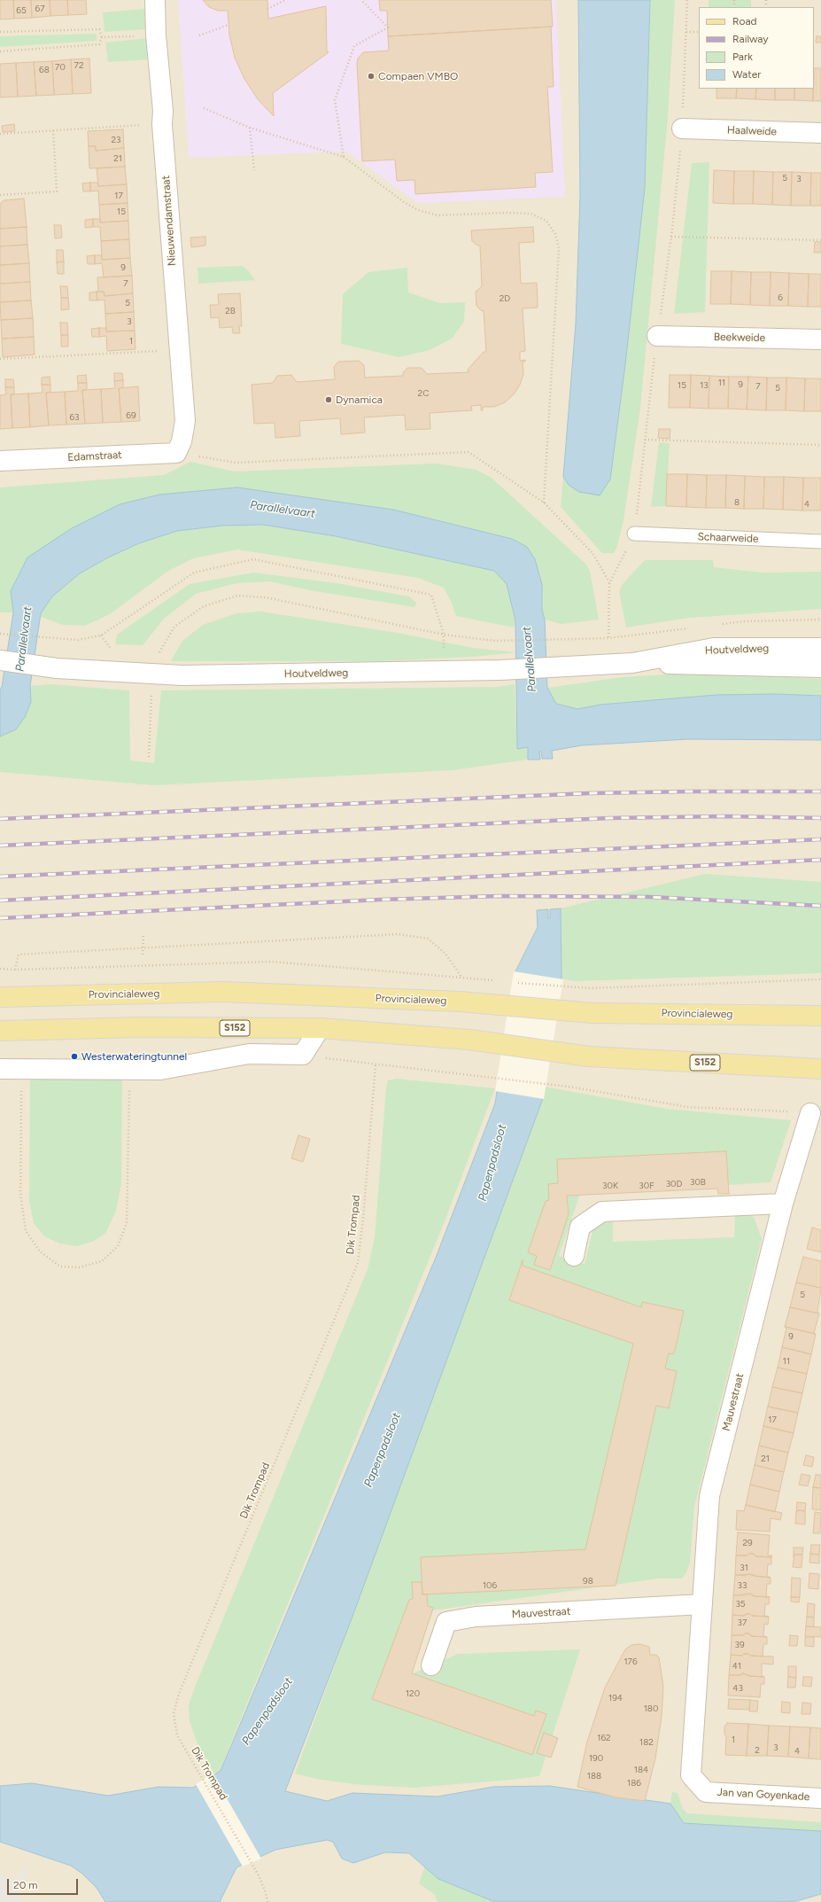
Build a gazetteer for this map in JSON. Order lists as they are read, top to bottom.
{
  "streets": {
    "main road": ["Provincialeweg", "S152"],
    "street": [
      "Haalweide",
      "Nieuwendamstraat",
      "Beekweide",
      "Edamstraat",
      "Houtveldweg",
      "Mauvestraat",
      "Jan van Goyenkade"
    ],
    "lane": ["Schaarweide"],
    "path": ["Dik Trompad"]
  },
  "crossings": [
    ["Nieuwendamstraat", "Edamstraat"],
    ["Mauvestraat", "Jan van Goyenkade"]
  ],
  "water": ["Parallelvaart", "Papenpadsloot"],
  "places": ["Compaen VMBO", "Dynamica", "Westerwateringtunnel"],
  "house_numbers": [
    "67",
    "65",
    "72",
    "70",
    "68",
    "23",
    "21",
    "5",
    "3",
    "17",
    "15",
    "9",
    "7",
    "6",
    "2D",
    "5",
    "2B",
    "3",
    "1",
    "11",
    "9",
    "15",
    "13",
    "7",
    "5",
    "2C",
    "69",
    "63",
    "8",
    "4",
    "30B",
    "30D",
    "30K",
    "30F",
    "5",
    "9",
    "11",
    "17",
    "21",
    "29",
    "31",
    "98",
    "106",
    "33",
    "35",
    "37",
    "39",
    "176",
    "41",
    "43",
    "120",
    "194",
    "180",
    "162",
    "1",
    "182",
    "3",
    "2",
    "4",
    "190",
    "184",
    "188",
    "186"
  ],
  "legend": [
    "Road",
    "Railway",
    "Park",
    "Water"
  ],
  "scale_bar": "20 m"
}
